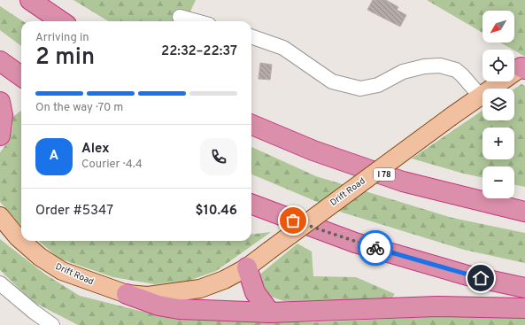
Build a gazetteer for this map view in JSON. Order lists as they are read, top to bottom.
{
  "streets": {
    "highway": ["I 78"],
    "main road": ["Drift Road"]
  },
  "north": "bottom left",
  "page": {
    "map_buttons": ["+", "−"],
    "heading": ["2 min", "Arriving in", "22:32–22:37"],
    "panel": [
      "Alex",
      "Courier · 4.4",
      "Order #5347",
      "$10.46"
    ],
    "bar": "On the way · 70 m",
    "round": "A"
  }
}
